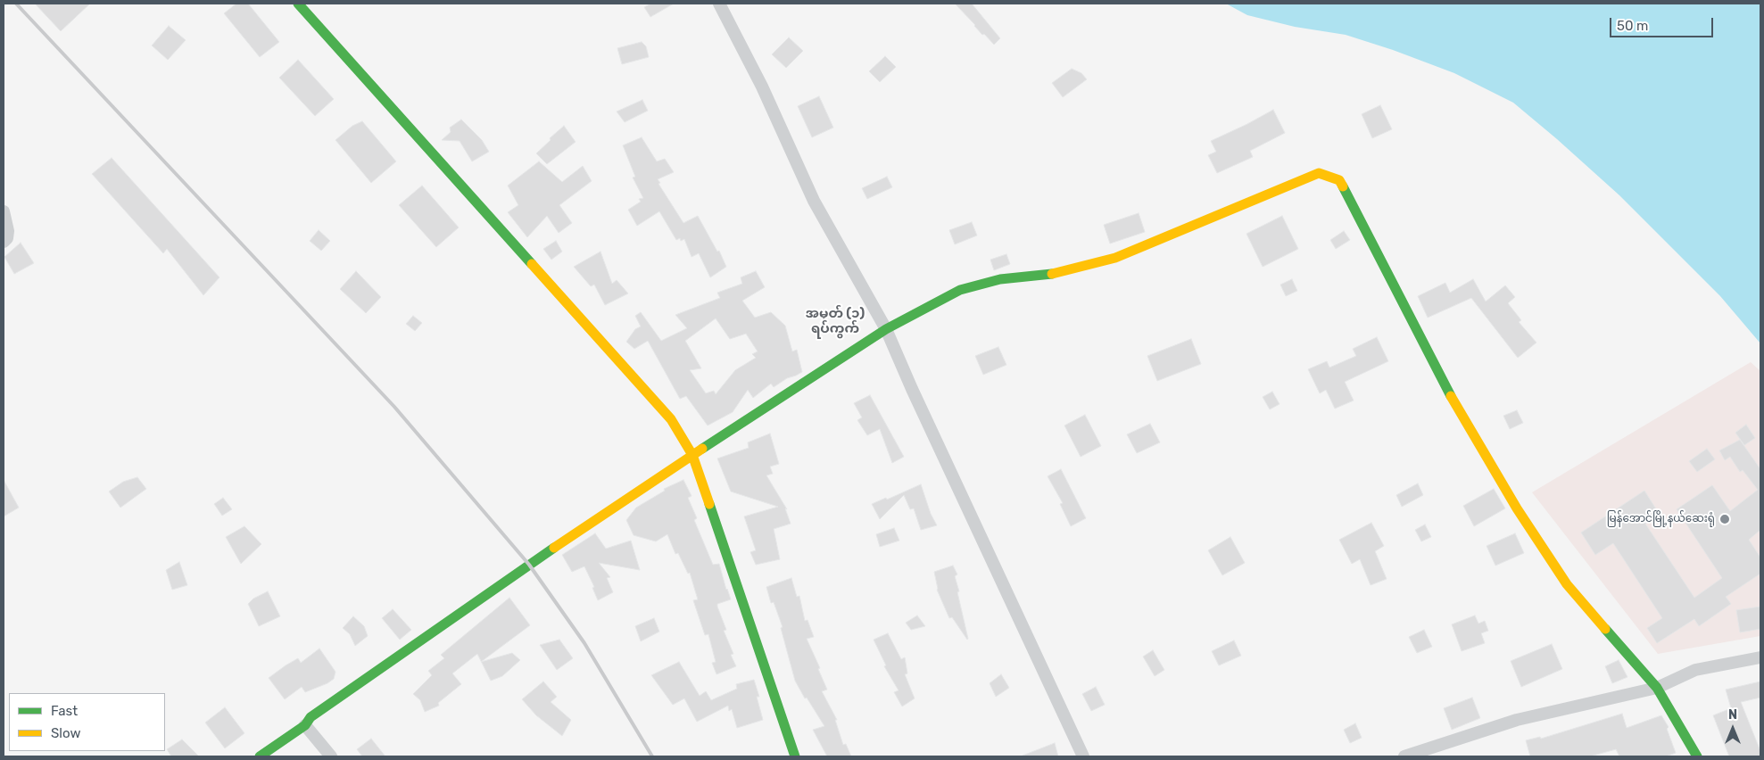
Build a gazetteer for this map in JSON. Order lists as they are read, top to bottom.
{
  "districts": ["အမှတ် (၁) ရပ်ကွက်"],
  "places": ["မြန်အောင်မြို့နယ်ဆေးရုံ"],
  "legend": ["Fast", "Slow"],
  "scale_bar": "50 m",
  "north": "top"
}
